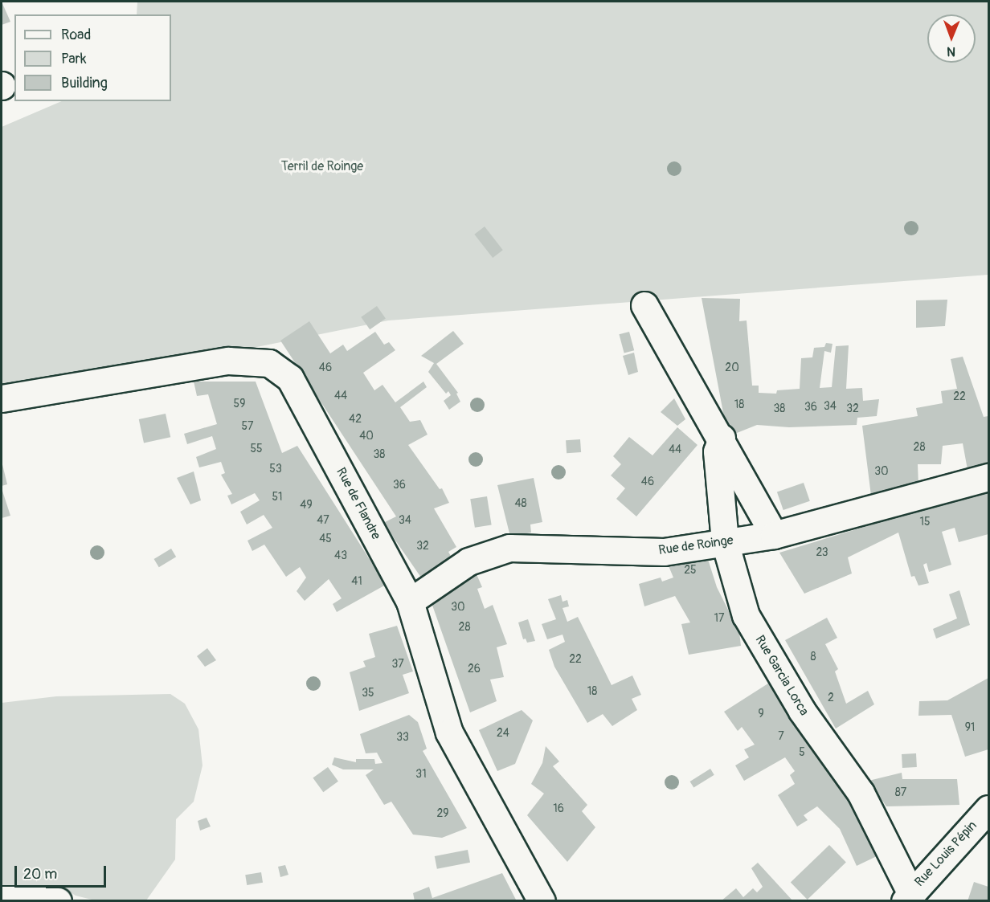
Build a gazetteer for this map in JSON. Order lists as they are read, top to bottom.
{
  "streets": {
    "street": [
      "Rue de Flandre",
      "Rue de Roinge",
      "Rue Garcia Lorca",
      "Rue Louis Pépin"
    ]
  },
  "crossings": [
    ["Rue de Flandre", "Rue de Roinge"],
    ["Rue de Roinge", "Rue Garcia Lorca"],
    ["Rue Garcia Lorca", "Rue Louis Pépin"]
  ],
  "parks": ["Terril de Roinge"],
  "house_numbers": [
    "46",
    "20",
    "44",
    "22",
    "59",
    "18",
    "34",
    "36",
    "38",
    "32",
    "42",
    "57",
    "40",
    "28",
    "55",
    "44",
    "38",
    "53",
    "30",
    "46",
    "36",
    "51",
    "48",
    "49",
    "47",
    "34",
    "15",
    "45",
    "32",
    "23",
    "43",
    "25",
    "41",
    "30",
    "17",
    "28",
    "8",
    "22",
    "37",
    "26",
    "18",
    "35",
    "2",
    "9",
    "91",
    "24",
    "7",
    "33",
    "5",
    "31",
    "87",
    "16",
    "29"
  ],
  "legend": ["Road", "Park", "Building"],
  "scale_bar": "20 m",
  "north": "bottom"
}
